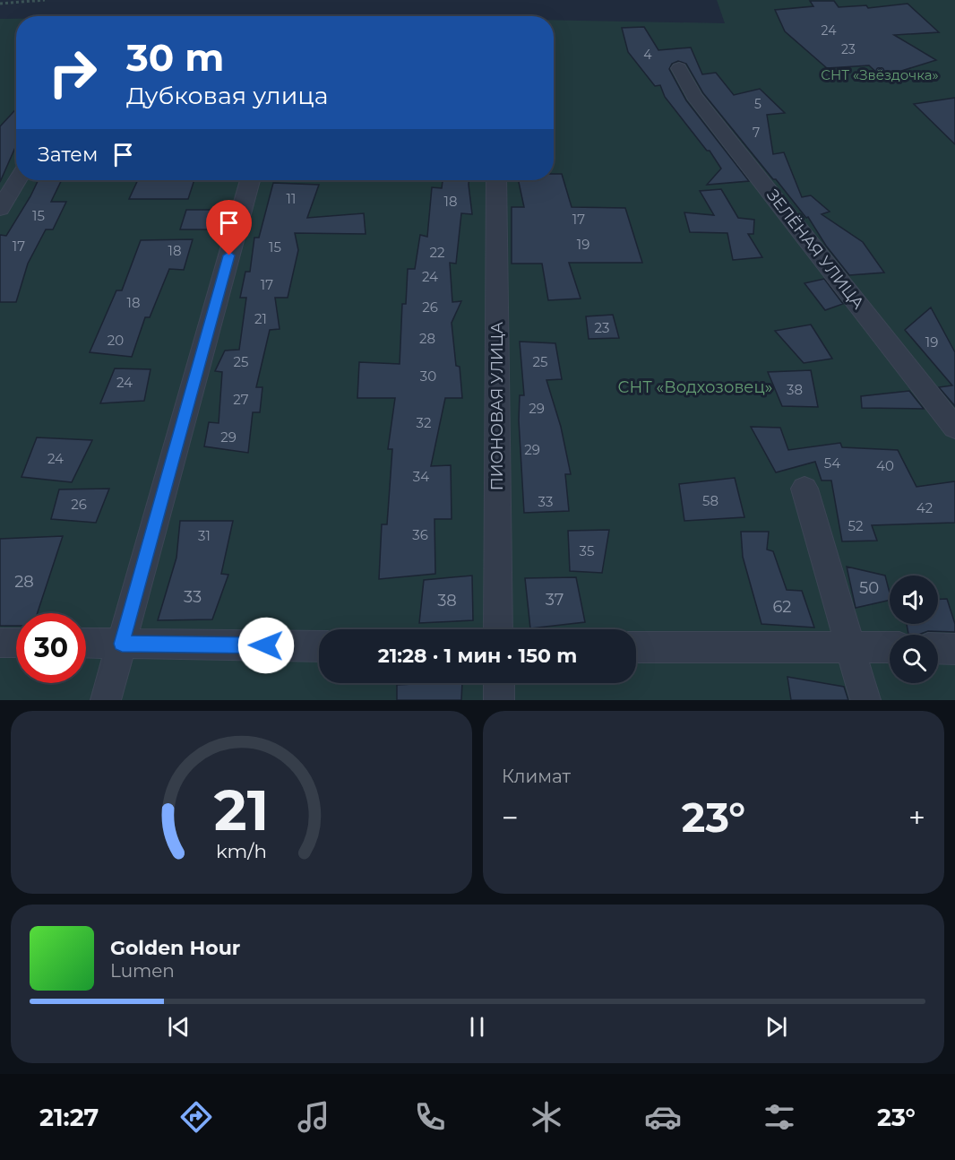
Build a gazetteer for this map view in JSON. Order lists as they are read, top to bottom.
{
  "streets": {
    "street": ["ЗЕЛЁНАЯ УЛИЦА", "ПИОНОВАЯ УЛИЦА"]
  },
  "parks": ["СНТ «Звёздочка»", "СНТ «Водхозовец»"],
  "house_numbers": [
    "24",
    "23",
    "4",
    "5",
    "7",
    "11",
    "18",
    "15",
    "17",
    "19",
    "17",
    "15",
    "18",
    "22",
    "24",
    "17",
    "18",
    "26",
    "21",
    "23",
    "28",
    "20",
    "19",
    "25",
    "25",
    "30",
    "24",
    "38",
    "27",
    "29",
    "32",
    "29",
    "29",
    "24",
    "54",
    "40",
    "34",
    "58",
    "33",
    "26",
    "42",
    "52",
    "36",
    "31",
    "35",
    "28",
    "50",
    "33",
    "37",
    "38",
    "62"
  ],
  "page": {
    "turn": ["30 m", "Дубковая улица"],
    "then": "Затем",
    "limit": "30",
    "trip": "21:28 · 1 мин · 150 m",
    "tile": "Климат",
    "heat": ["−", "23°", "+"],
    "song": ["Golden Hour", "Lumen"],
    "tabs": ["21:27", "23°"],
    "gauge": ["21", "km/h"]
  }
}
